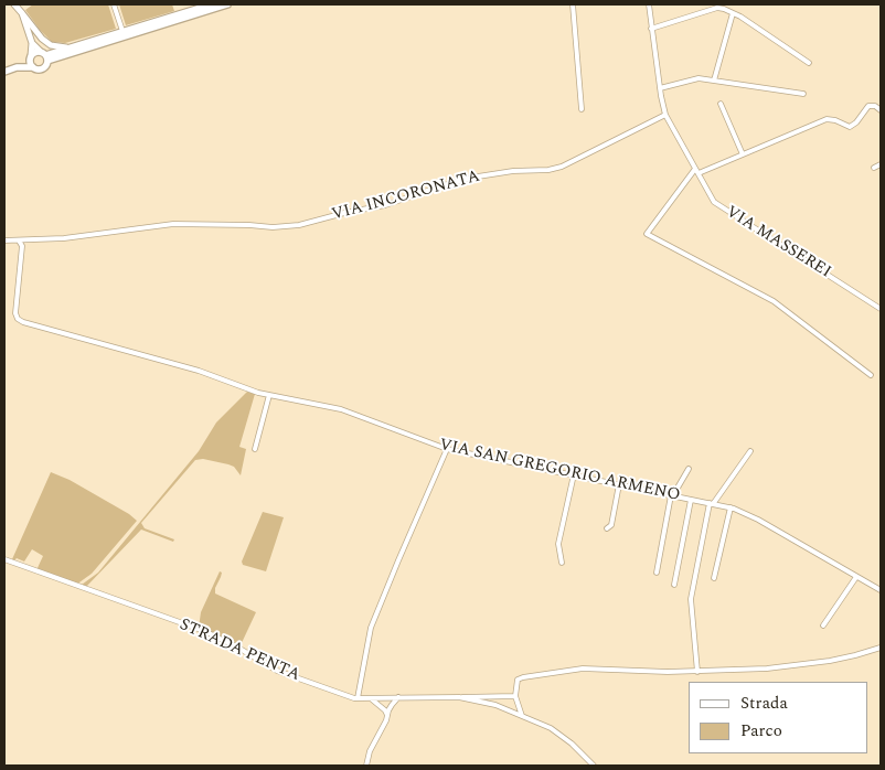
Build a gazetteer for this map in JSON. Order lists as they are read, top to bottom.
{
  "streets": {
    "street": [
      "VIA INCORONATA",
      "VIA MASSEREI",
      "VIA SAN GREGORIO ARMENO",
      "STRADA PENTA"
    ]
  },
  "crossings": [
    ["VIA INCORONATA", "VIA MASSEREI"],
    ["VIA INCORONATA", "VIA SAN GREGORIO ARMENO"]
  ],
  "legend": ["Strada", "Parco"]
}
